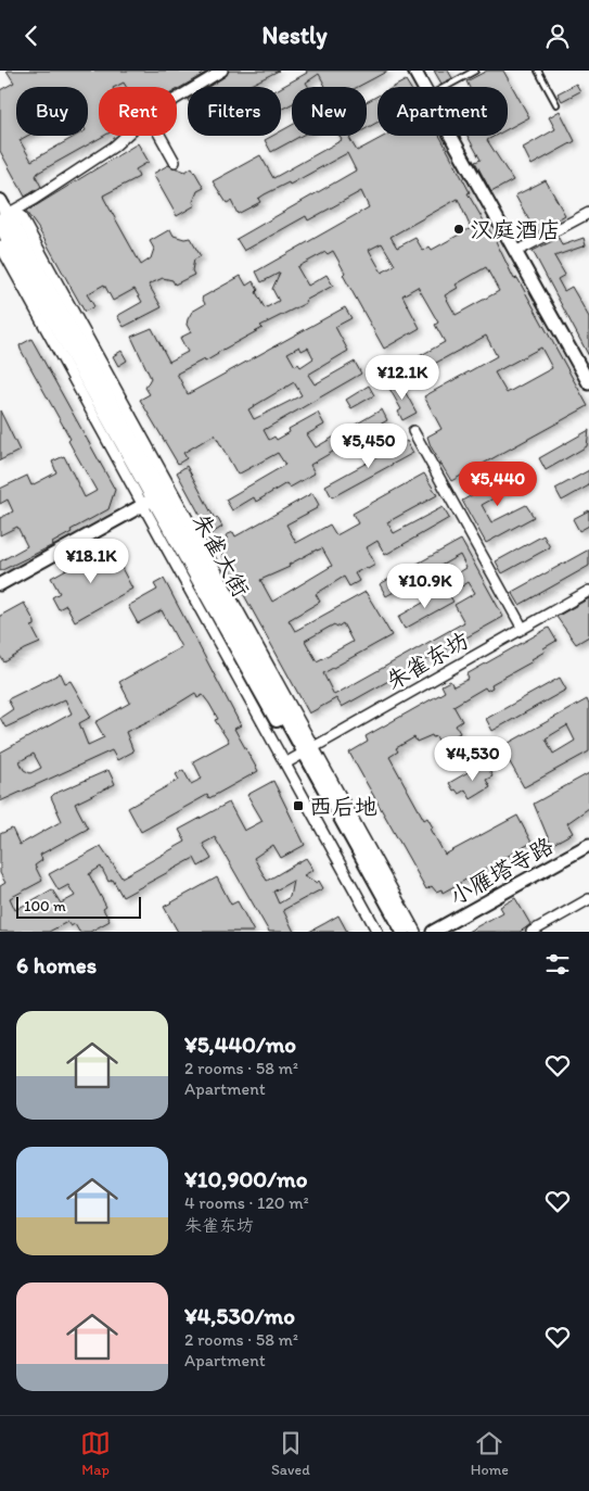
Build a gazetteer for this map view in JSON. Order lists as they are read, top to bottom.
{
  "streets": {
    "main road": ["朱雀大街"],
    "street": ["朱雀东坊", "小雁塔寺路"]
  },
  "crossings": [
    ["朱雀大街", "朱雀东坊"]
  ],
  "places": {
    "other": ["汉庭酒店"],
    "transit": ["西后地"]
  },
  "scale_bar": "100 m",
  "page": {
    "header": "Nestly",
    "chip": [
      "Buy",
      "Rent",
      "Filters",
      "New",
      "Apartment"
    ],
    "price": [
      "¥12.1K",
      "¥5,450",
      "¥5,440",
      "¥18.1K",
      "¥10.9K",
      "¥4,530"
    ],
    "scale": "100 m",
    "heading": "6 homes",
    "list": [
      {
        "name": "¥5,440/mo",
        "note": "2 rooms · 58 m² · Apartment"
      },
      {
        "name": "¥10,900/mo",
        "note": "4 rooms · 120 m² · 朱雀东坊"
      },
      {
        "name": "¥4,530/mo",
        "note": "2 rooms · 58 m² · Apartment"
      }
    ],
    "tabs": ["Map", "Saved", "Home"]
  }
}
